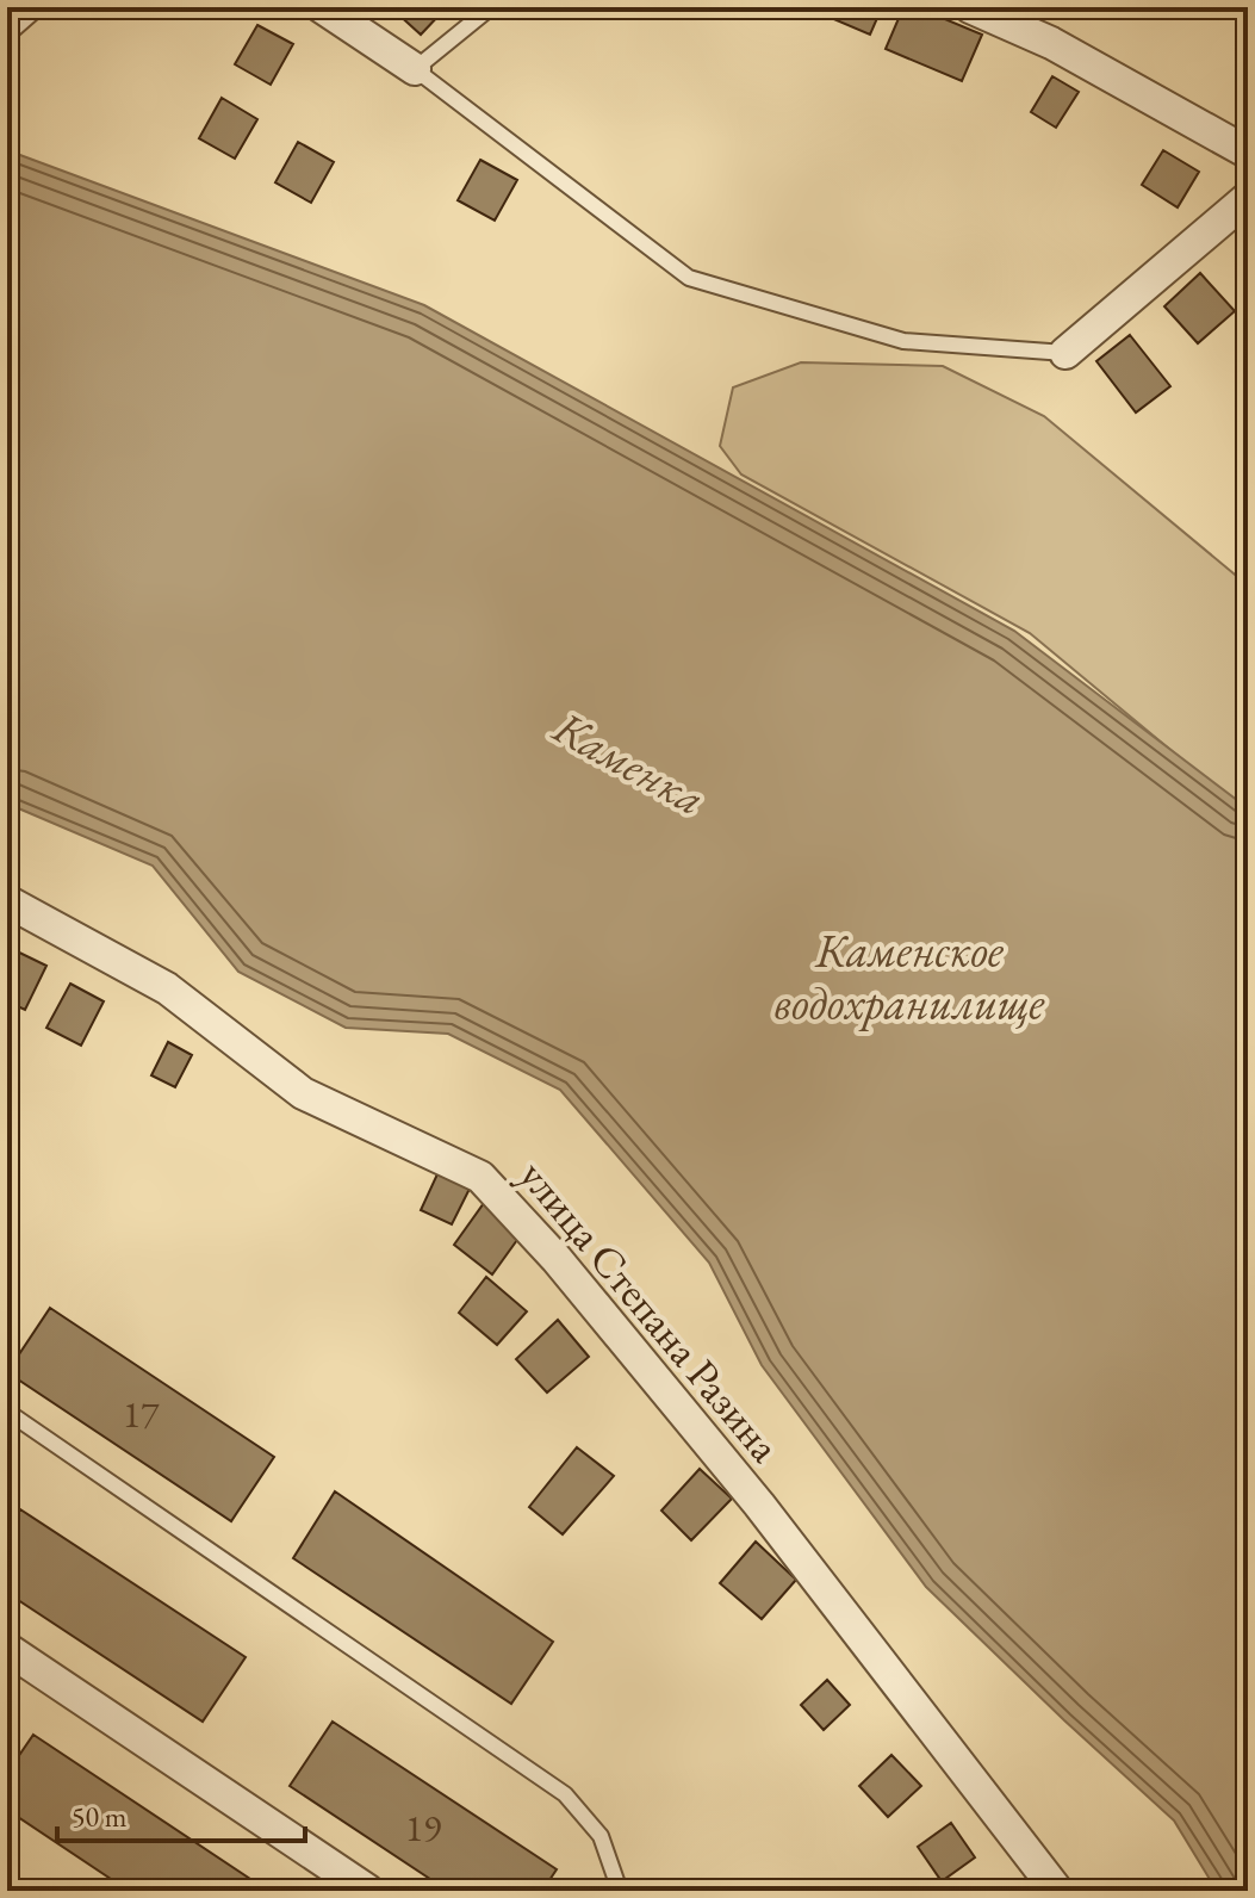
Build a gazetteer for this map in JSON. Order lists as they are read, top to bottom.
{
  "streets": {
    "street": ["улица Степана Разина"]
  },
  "water": ["Каменка", "Каменское водохранилище"],
  "house_numbers": ["17", "19"],
  "scale_bar": "50 m"
}
